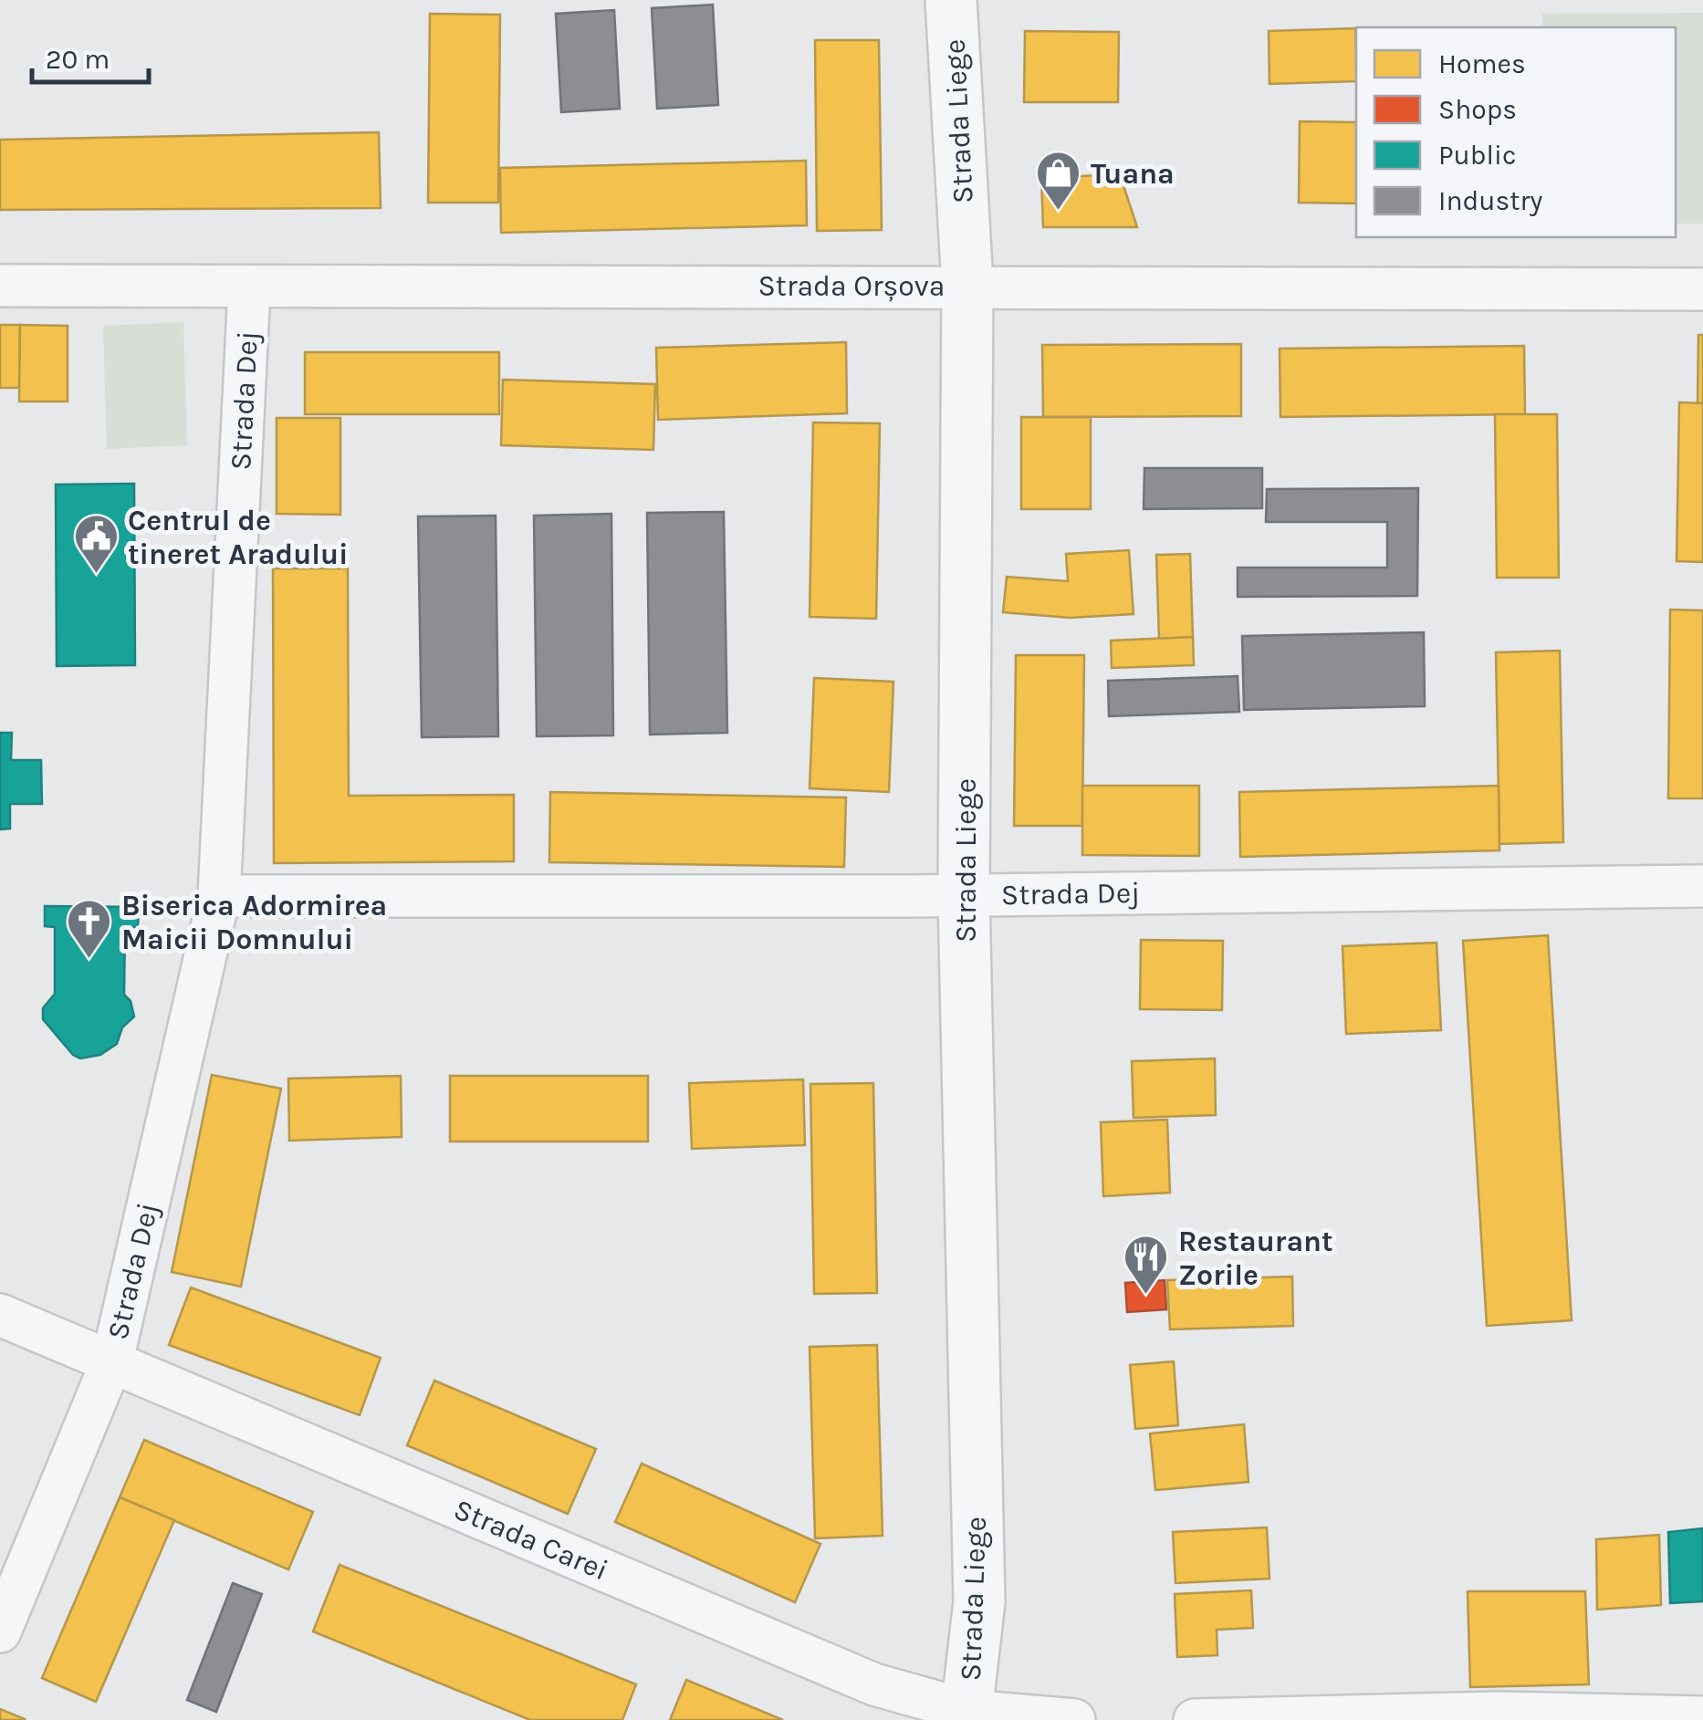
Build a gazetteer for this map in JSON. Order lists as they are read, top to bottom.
{
  "streets": {
    "street": [
      "Strada Liege",
      "Strada Orșova",
      "Strada Dej",
      "Strada Carei"
    ]
  },
  "crossings": [
    ["Strada Liege", "Strada Orșova"],
    ["Strada Liege", "Strada Dej"],
    ["Strada Liege", "Strada Carei"],
    ["Strada Orșova", "Strada Dej"],
    ["Strada Dej", "Strada Carei"]
  ],
  "places": {
    "shop": ["Tuana"],
    "public building": ["Centrul de tineret Aradului"],
    "church": ["Biserica Adormirea Maicii Domnului"],
    "restaurant": ["Restaurant Zorile"]
  },
  "legend": [
    "Homes",
    "Shops",
    "Public",
    "Industry"
  ],
  "scale_bar": "20 m"
}
